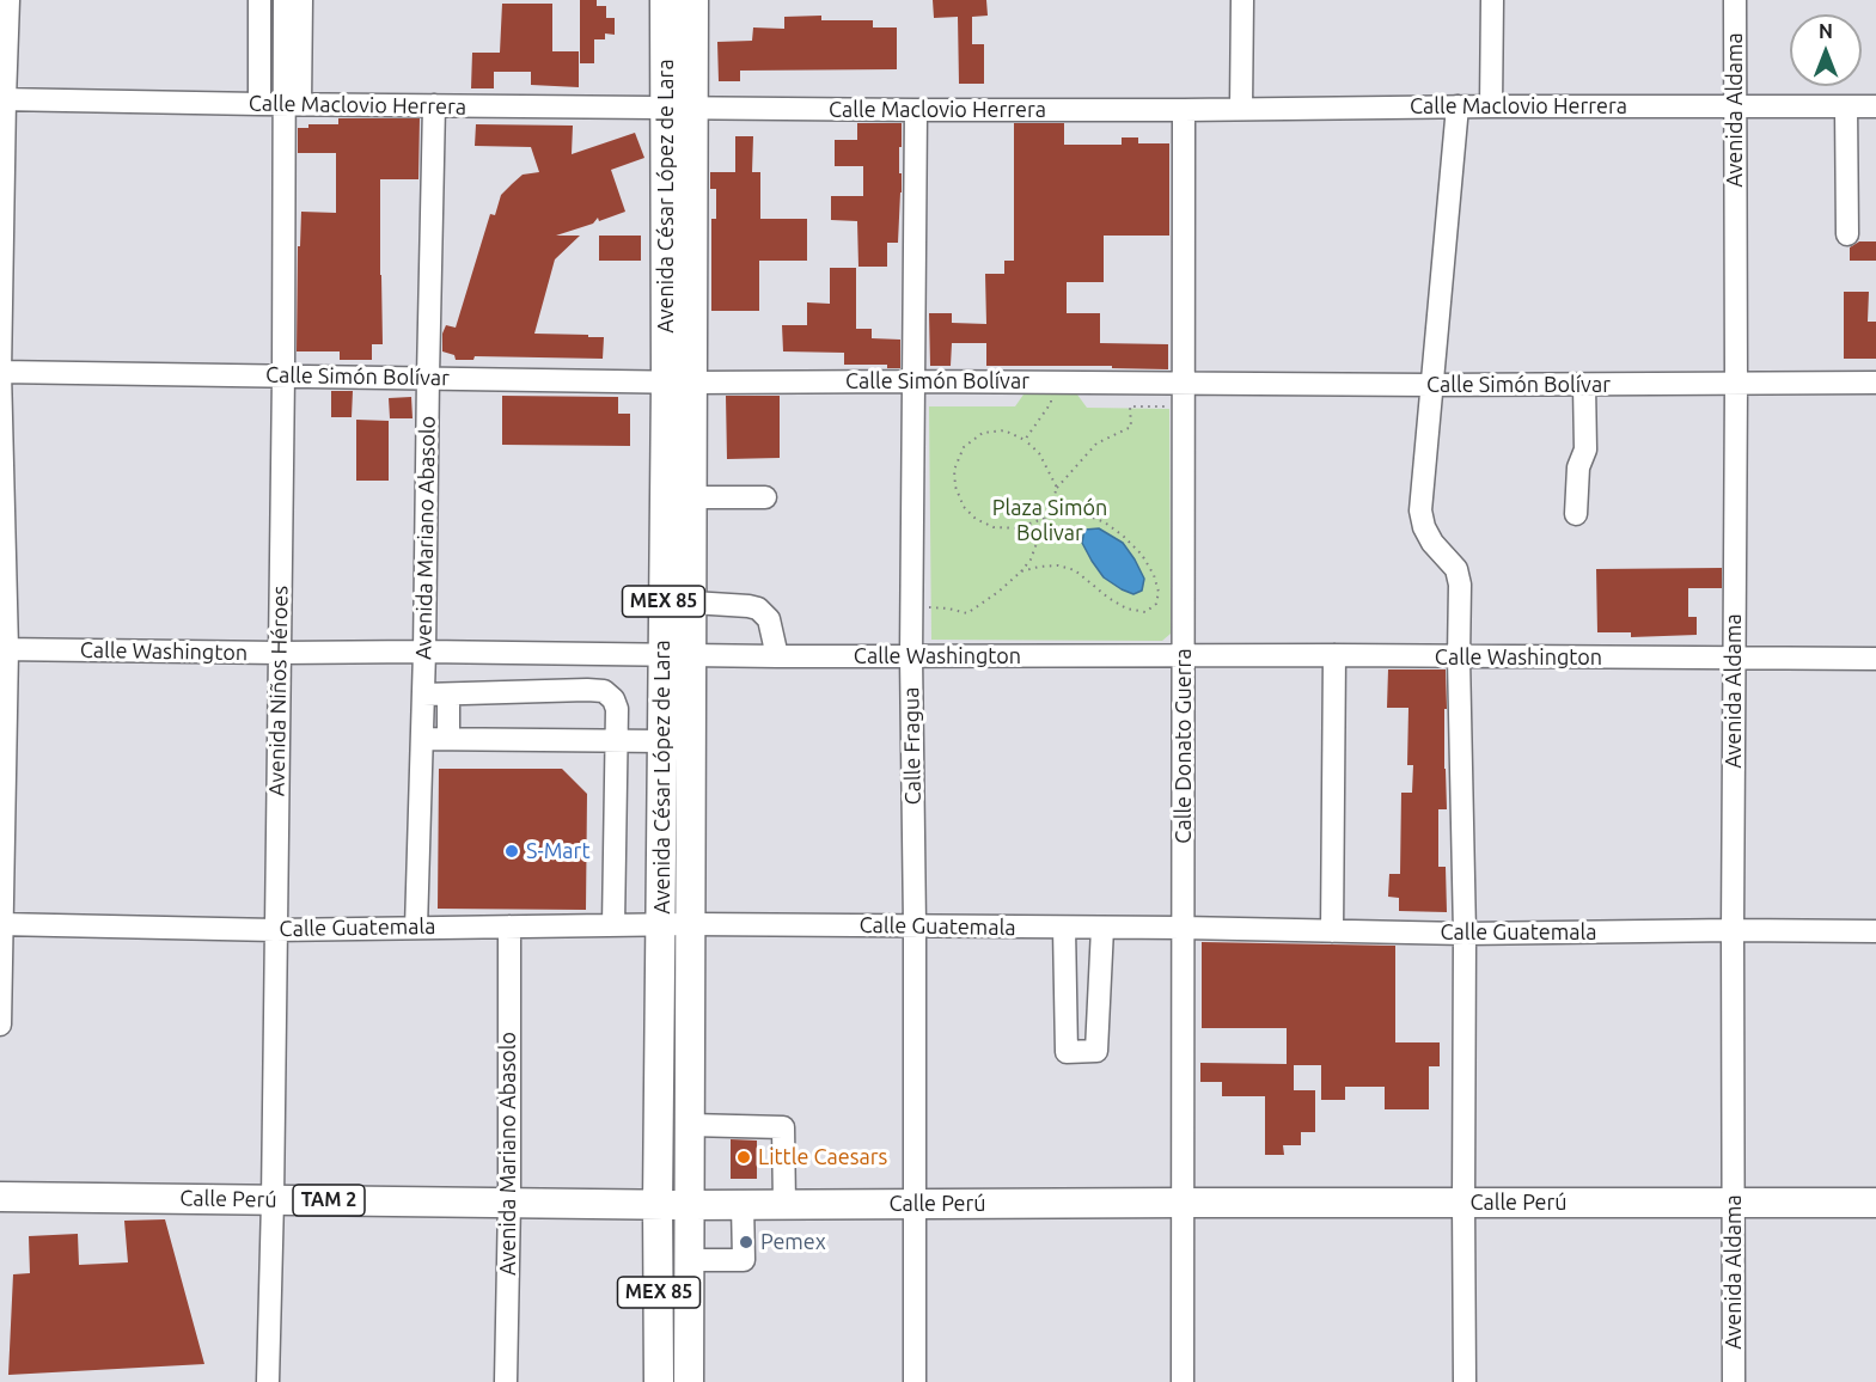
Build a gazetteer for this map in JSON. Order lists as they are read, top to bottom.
{
  "streets": {
    "main road": [
      "Avenida César López de Lara",
      "MEX 85",
      "Calle Perú",
      "TAM 2"
    ],
    "street": [
      "Calle Maclovio Herrera",
      "Avenida Aldama",
      "Calle Simón Bolívar",
      "Avenida Mariano Abasolo",
      "Calle Washington",
      "Avenida Niños Héroes",
      "Calle Fragua",
      "Calle Donato Guerra",
      "Calle Guatemala"
    ]
  },
  "crossings": [
    ["Calle Maclovio Herrera", "Avenida Aldama"],
    ["Calle Maclovio Herrera", "Avenida César López de Lara"],
    ["Calle Maclovio Herrera", "Avenida Mariano Abasolo"],
    ["Calle Maclovio Herrera", "Avenida Niños Héroes"],
    ["Calle Maclovio Herrera", "Calle Fragua"],
    ["Calle Maclovio Herrera", "Calle Donato Guerra"],
    ["Avenida Aldama", "Calle Simón Bolívar"],
    ["Avenida Aldama", "Calle Washington"],
    ["Avenida Aldama", "Calle Guatemala"],
    ["Avenida Aldama", "Calle Perú"],
    ["Avenida César López de Lara", "Calle Simón Bolívar"],
    ["Avenida César López de Lara", "Calle Washington"],
    ["Avenida César López de Lara", "Calle Guatemala"],
    ["Avenida César López de Lara", "Calle Perú"],
    ["Calle Simón Bolívar", "Avenida Mariano Abasolo"],
    ["Calle Simón Bolívar", "Avenida Niños Héroes"],
    ["Calle Simón Bolívar", "Calle Fragua"],
    ["Calle Simón Bolívar", "Calle Donato Guerra"],
    ["Avenida Mariano Abasolo", "Calle Washington"],
    ["Avenida Mariano Abasolo", "Calle Guatemala"],
    ["Avenida Mariano Abasolo", "Calle Perú"],
    ["Calle Washington", "Avenida Niños Héroes"],
    ["Calle Washington", "Calle Fragua"],
    ["Calle Washington", "Calle Donato Guerra"],
    ["Avenida Niños Héroes", "Calle Guatemala"],
    ["Avenida Niños Héroes", "Calle Perú"],
    ["Calle Fragua", "Calle Guatemala"],
    ["Calle Fragua", "Calle Perú"],
    ["Calle Donato Guerra", "Calle Guatemala"],
    ["Calle Donato Guerra", "Calle Perú"]
  ],
  "parks": ["Plaza Simón Bolivar"],
  "places": ["S-Mart", "Little Caesars", "Pemex"],
  "north": "top"
}
